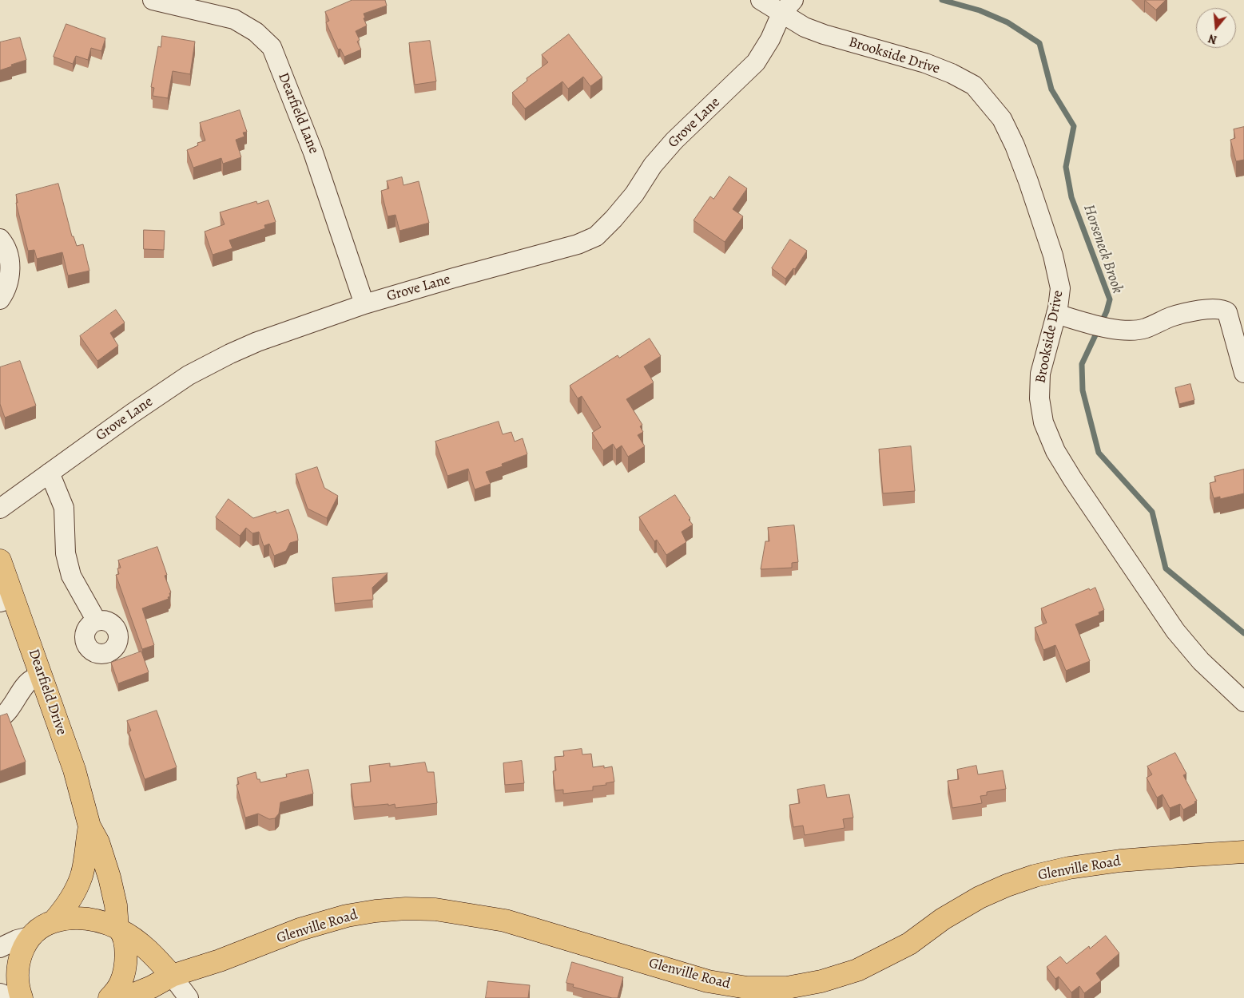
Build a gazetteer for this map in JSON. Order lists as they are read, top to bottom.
{
  "streets": {
    "main road": ["Dearfield Drive", "Glenville Road"],
    "street": ["Brookside Drive", "Dearfield Lane", "Grove Lane"]
  },
  "crossings": [
    ["Brookside Drive", "Grove Lane"],
    ["Dearfield Lane", "Grove Lane"]
  ],
  "water": ["Horseneck Brook"],
  "north": "bottom"
}
